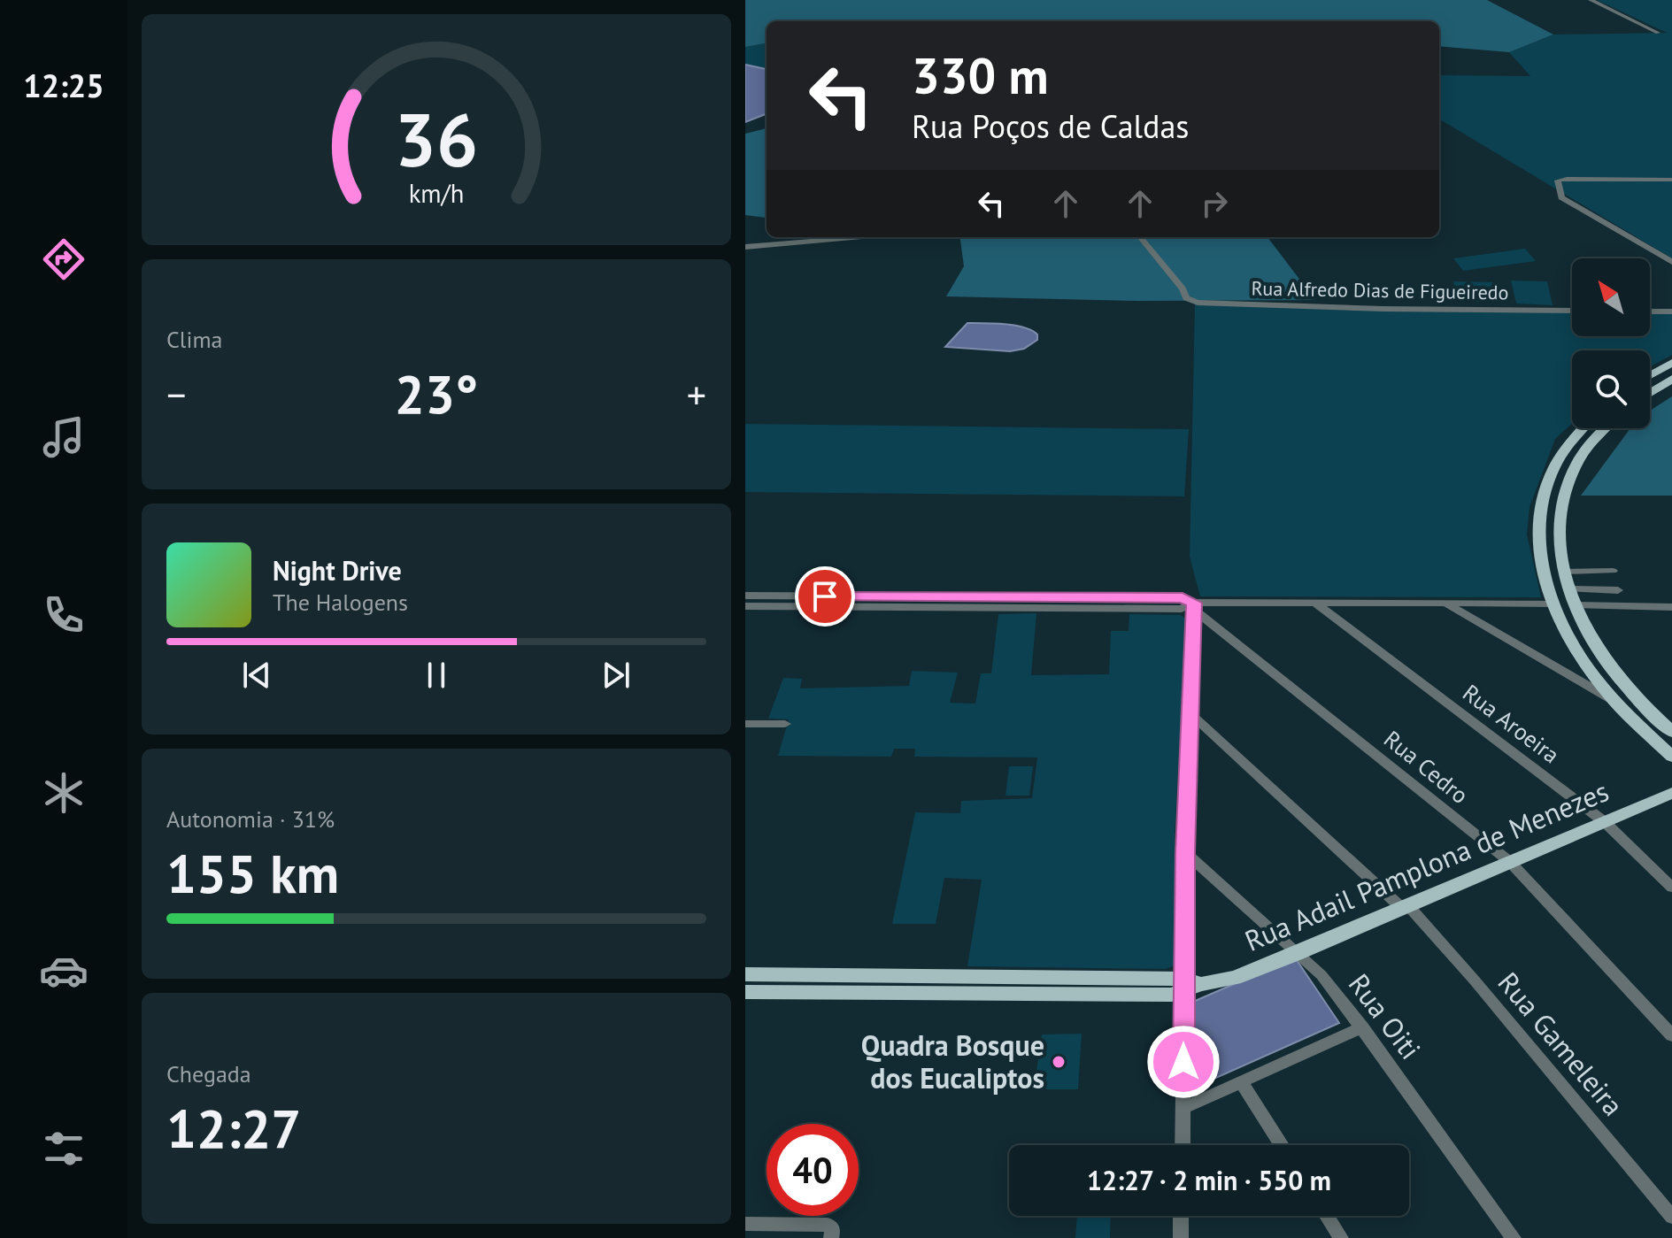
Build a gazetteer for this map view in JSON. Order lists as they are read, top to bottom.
{
  "streets": {
    "main road": ["Rua Adail Pamplona de Menezes"],
    "street": [
      "Rua Alfredo Dias de Figueiredo",
      "Rua Aroeira",
      "Rua Cedro",
      "Rua Oiti",
      "Rua Gameleira"
    ]
  },
  "crossings": [
    ["Rua Aroeira", "Rua Adail Pamplona de Menezes"],
    ["Rua Cedro", "Rua Adail Pamplona de Menezes"],
    ["Rua Adail Pamplona de Menezes", "Rua Oiti"],
    ["Rua Adail Pamplona de Menezes", "Rua Gameleira"]
  ],
  "places": ["Quadra Bosque dos Eucaliptos"],
  "north": "top left",
  "page": {
    "tabs": "12:25",
    "turn": ["330 m", "Rua Poços de Caldas"],
    "tile": [
      "Clima",
      ["Autonomia · 31%", "155 km"],
      ["Chegada", "12:27"]
    ],
    "heat": ["−", "23°", "+"],
    "song": ["Night Drive", "The Halogens"],
    "limit": "40",
    "trip": "12:27 · 2 min · 550 m",
    "gauge": ["36", "km/h"]
  }
}
